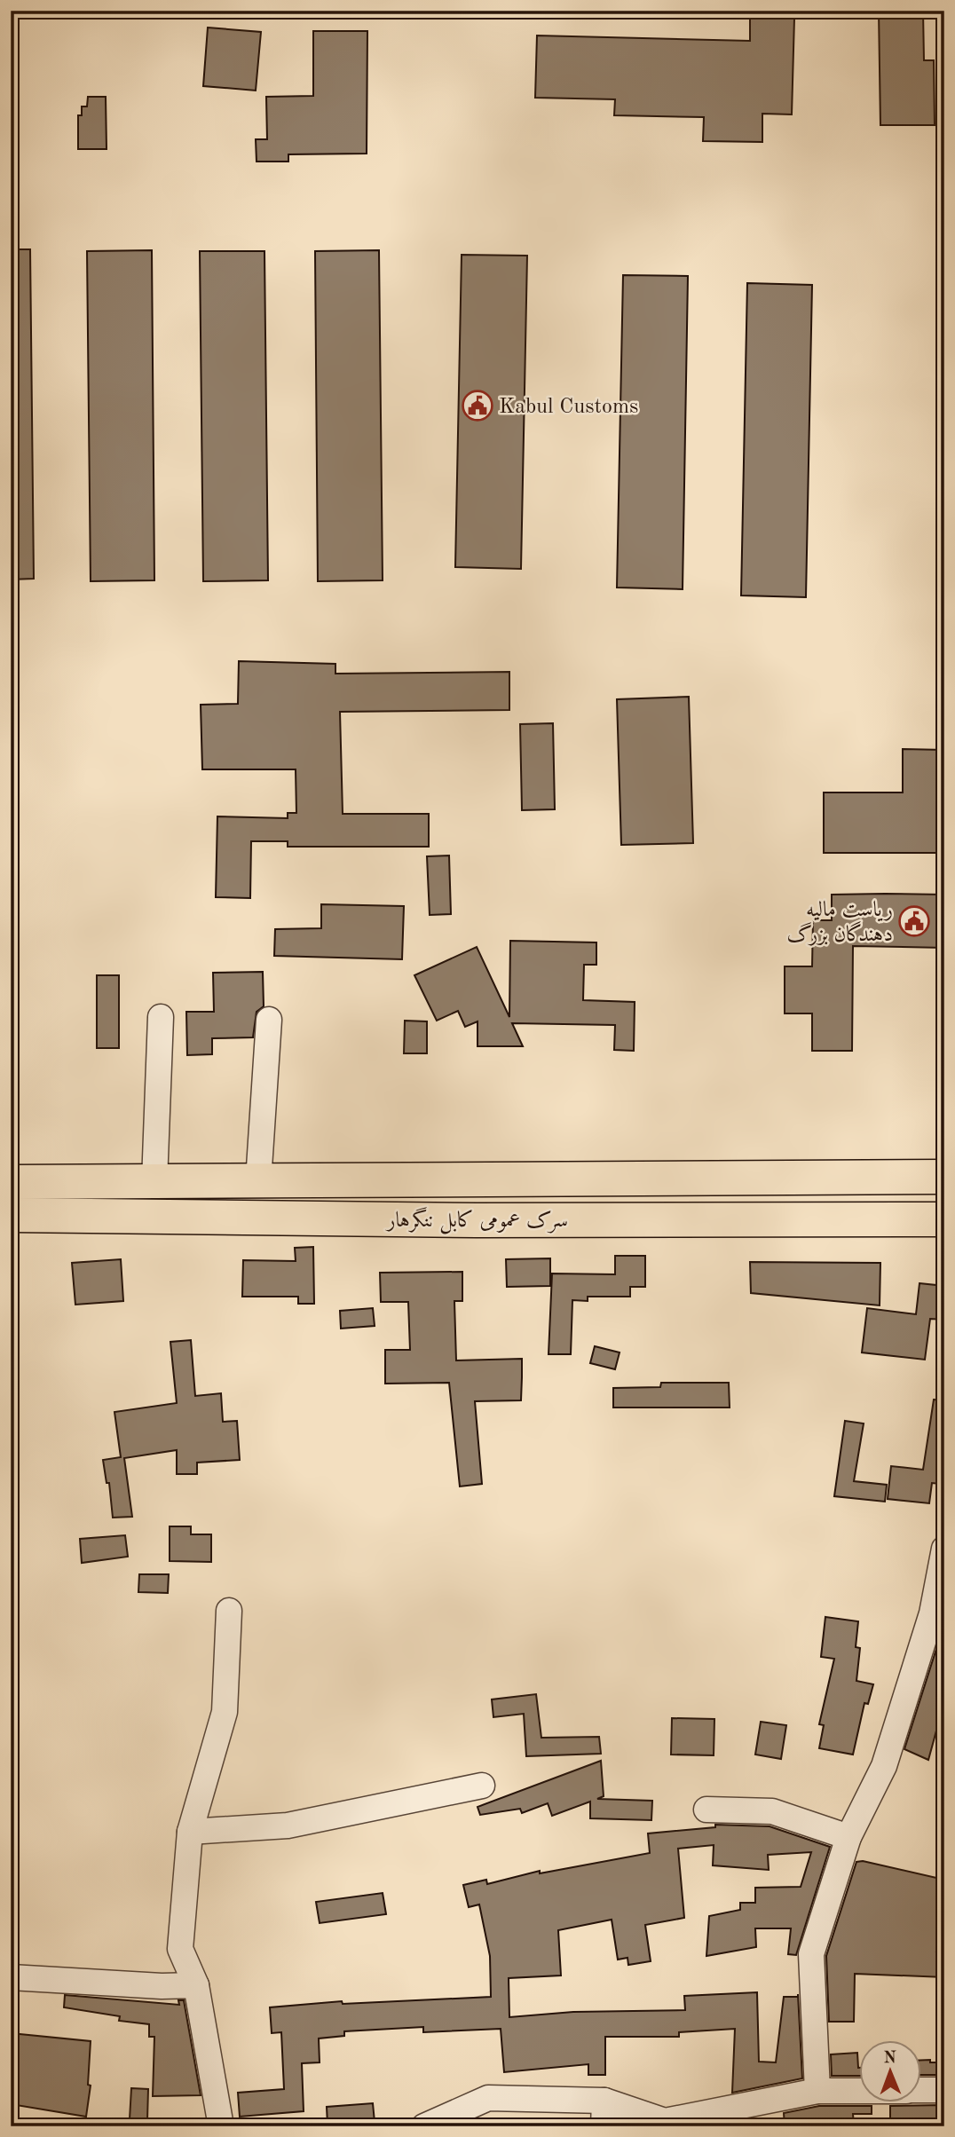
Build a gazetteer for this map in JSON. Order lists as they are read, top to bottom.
{
  "streets": {
    "highway": ["سرک عمومی کابل ننگرهار"]
  },
  "places": {
    "public building": ["Kabul Customs", "ریاست مالیه دهندگان بزرگ"]
  },
  "north": "top"
}
